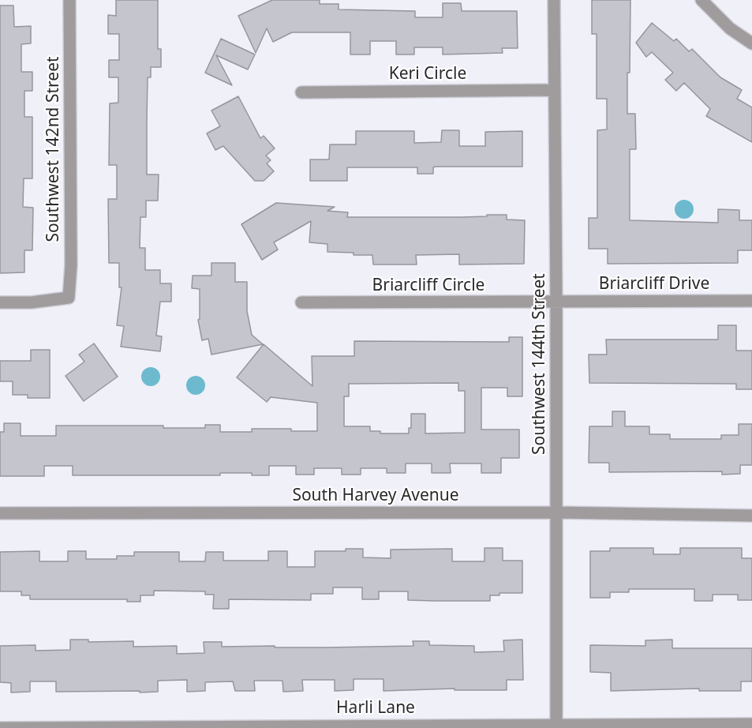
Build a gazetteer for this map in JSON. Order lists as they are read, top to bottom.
{
  "streets": {
    "street": [
      "Keri Circle",
      "Southwest 142nd Street",
      "Briarcliff Drive",
      "Briarcliff Circle",
      "Southwest 144th Street",
      "South Harvey Avenue",
      "Harli Lane"
    ]
  },
  "crossings": [
    ["Keri Circle", "Southwest 144th Street"],
    ["Briarcliff Drive", "Briarcliff Circle"],
    ["Briarcliff Drive", "Southwest 144th Street"],
    ["Briarcliff Circle", "Southwest 144th Street"],
    ["Southwest 144th Street", "South Harvey Avenue"],
    ["Southwest 144th Street", "Harli Lane"]
  ]
}
